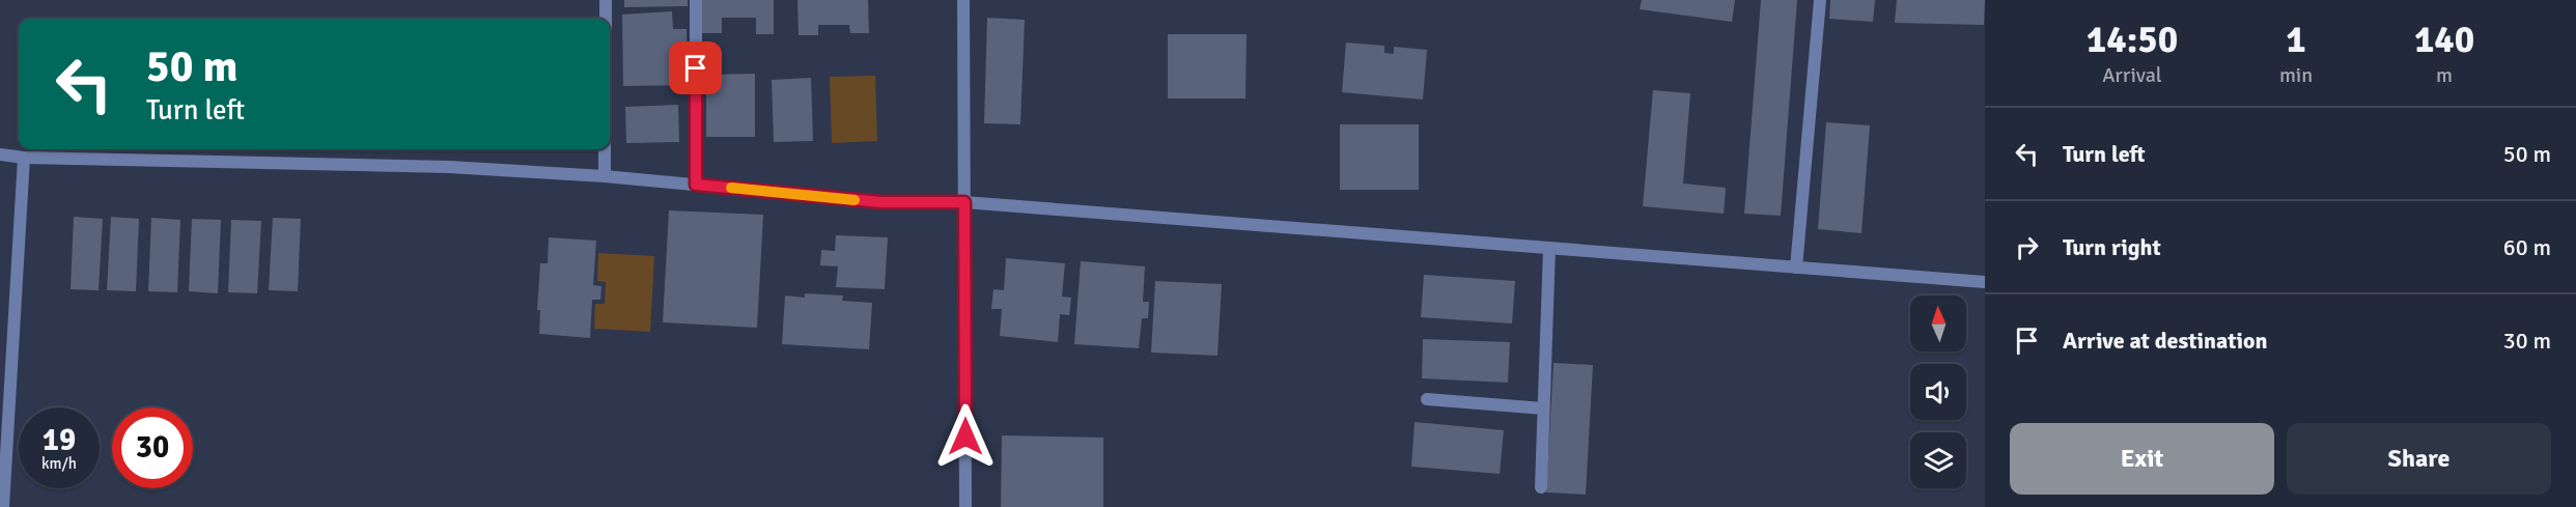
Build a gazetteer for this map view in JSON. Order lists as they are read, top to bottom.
{
  "north": "top",
  "page": {
    "eta": [
      "14:50",
      "Arrival",
      "1",
      "min",
      "140",
      "m"
    ],
    "turn": ["50 m", "Turn left"],
    "list": [
      {
        "name": "Turn left",
        "value": "50 m"
      },
      {
        "name": "Turn right",
        "value": "60 m"
      },
      {
        "name": "Arrive at destination",
        "value": "30 m"
      }
    ],
    "speed": "19 km/h",
    "limit": "30",
    "buttons": ["Exit", "Share"]
  }
}
